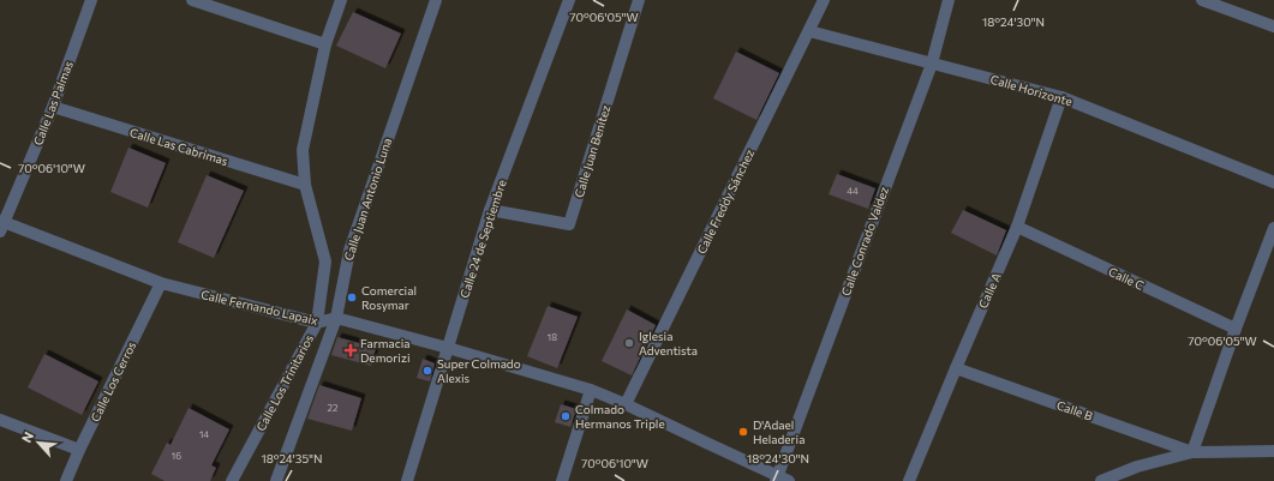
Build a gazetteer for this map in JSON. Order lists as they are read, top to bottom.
{
  "streets": {
    "street": [
      "Calle Horizonte",
      "Calle Las Palmas",
      "Calle Las Cabrimas",
      "Calle Juan Benítez",
      "Calle Juan Antonio Luna",
      "Calle Freddy Sánchez",
      "Calle 24 de Septiembre",
      "Calle Conrado Valdez",
      "Calle C",
      "Calle A",
      "Calle Fernando Lapaix",
      "Calle Los Cerros",
      "Calle Los Trinitarios",
      "Calle B"
    ]
  },
  "crossings": [
    ["Calle Horizonte", "Calle Freddy Sánchez"],
    ["Calle Horizonte", "Calle Conrado Valdez"],
    ["Calle Horizonte", "Calle A"],
    ["Calle Las Palmas", "Calle Las Cabrimas"],
    ["Calle Las Palmas", "Calle Fernando Lapaix"],
    ["Calle Las Cabrimas", "Calle Los Trinitarios"],
    ["Calle Juan Benítez", "Calle 24 de Septiembre"],
    ["Calle Juan Antonio Luna", "Calle Fernando Lapaix"],
    ["Calle Freddy Sánchez", "Calle Fernando Lapaix"],
    ["Calle 24 de Septiembre", "Calle Fernando Lapaix"],
    ["Calle Conrado Valdez", "Calle Fernando Lapaix"],
    ["Calle C", "Calle A"],
    ["Calle A", "Calle B"],
    ["Calle Fernando Lapaix", "Calle Los Cerros"],
    ["Calle Fernando Lapaix", "Calle Los Trinitarios"]
  ],
  "places": {
    "other": [
      "Comercial Rosymar",
      "Iglesia Adventista",
      "Super Colmado Alexis",
      "Colmado Hermanos Triple",
      "D'Adael Heladeria"
    ],
    "health": ["Farmacia Demorizi"]
  },
  "house_numbers": [
    "44",
    "18",
    "22",
    "14",
    "16"
  ],
  "north": "top left",
  "coordinates": [
    "70°06'05\"W",
    "18°24'30\"N",
    "70°06'10\"W",
    "18°24'35\"N"
  ]
}
